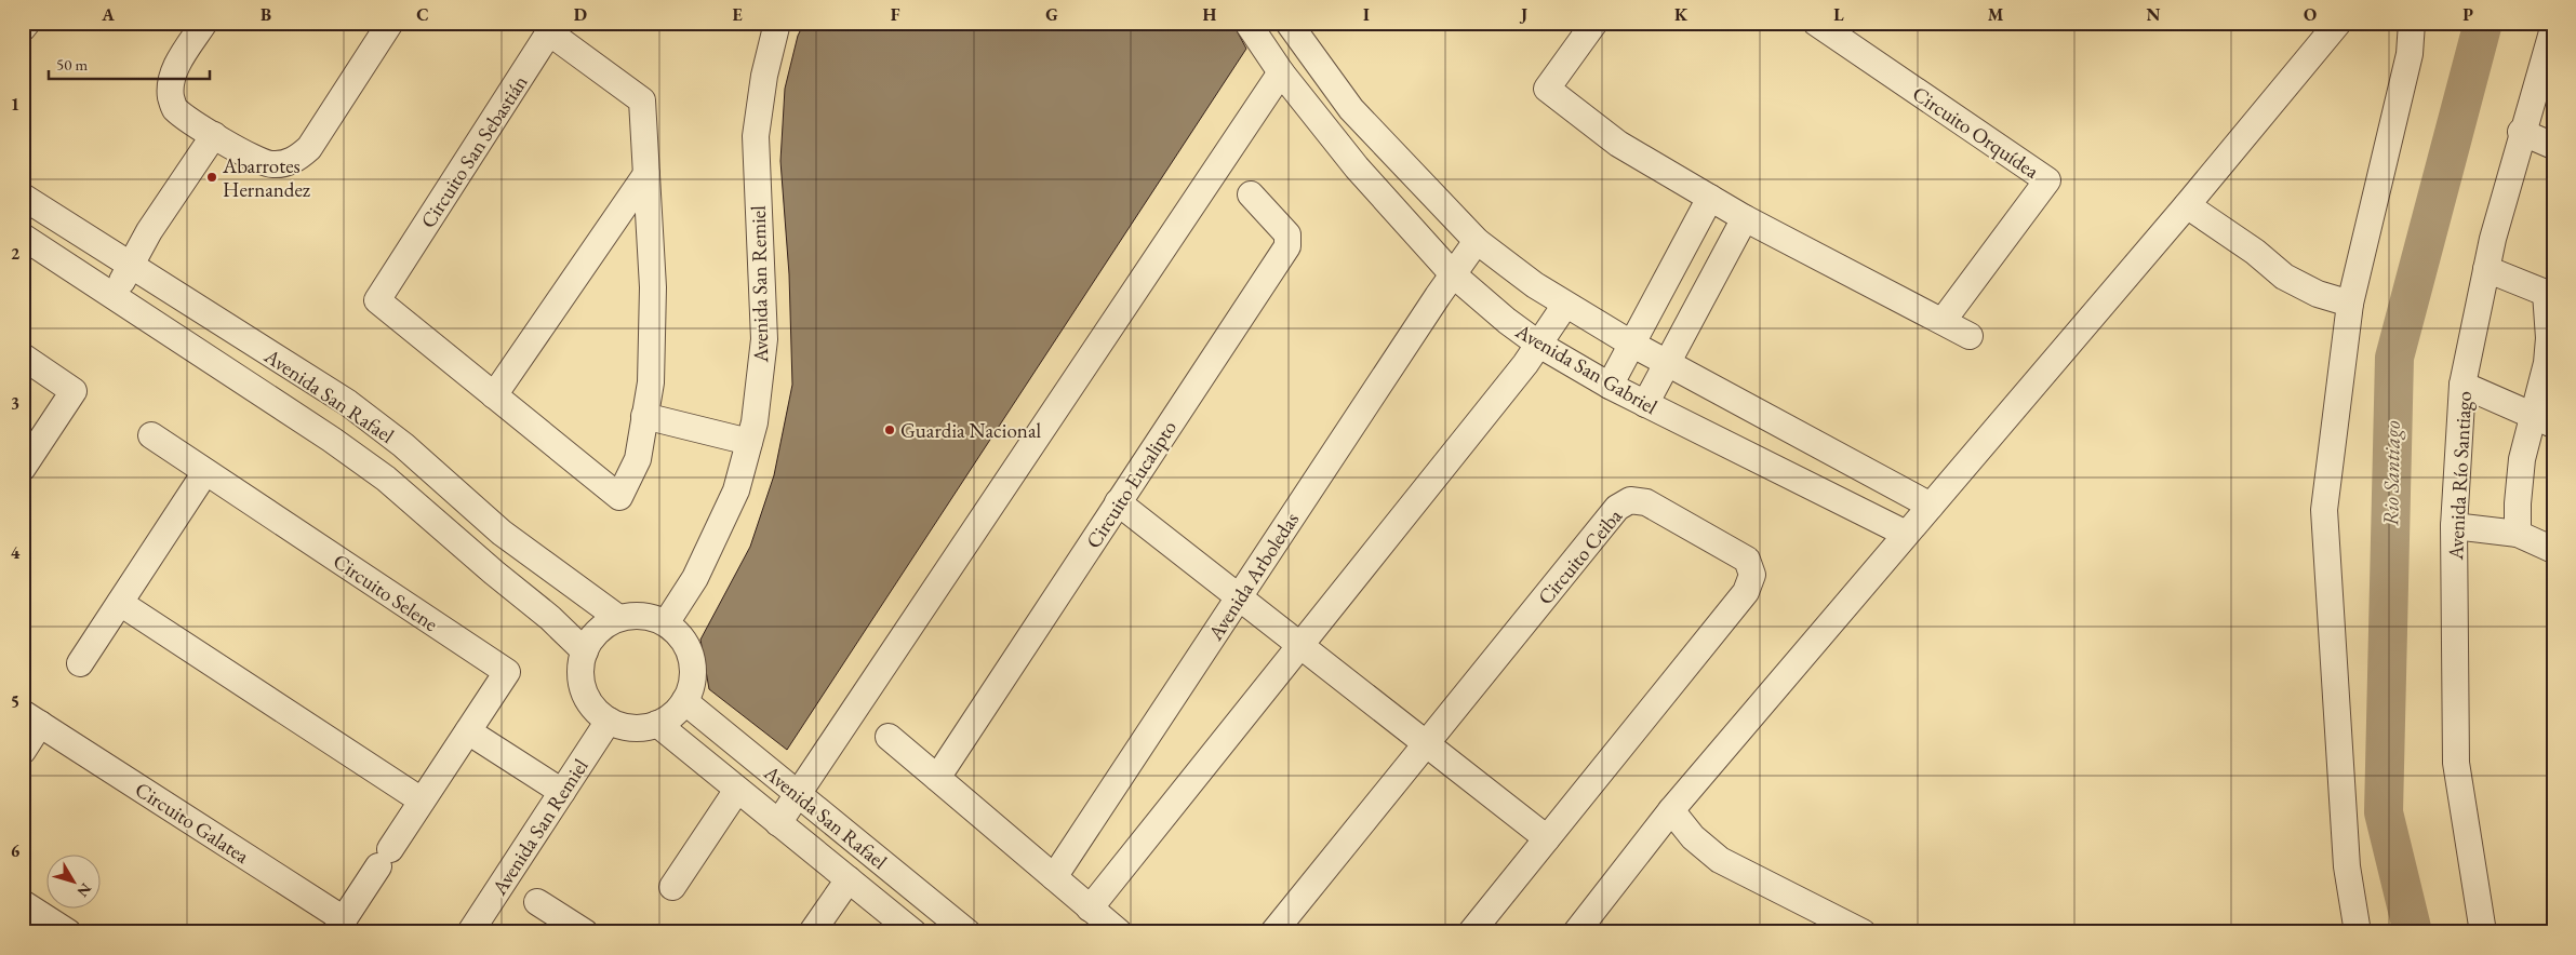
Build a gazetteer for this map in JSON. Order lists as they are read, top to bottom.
{
  "streets": {
    "street": [
      "Circuito Orquídea",
      "Circuito San Sebastián",
      "Avenida San Remiel",
      "Avenida San Gabriel",
      "Avenida San Rafael",
      "Avenida Río Santiago",
      "Circuito Eucalipto",
      "Circuito Ceiba",
      "Avenida Arboledas",
      "Circuito Selene",
      "Circuito Galatea"
    ]
  },
  "crossings": [
    ["Avenida San Remiel", "Avenida San Rafael"],
    ["Avenida San Gabriel", "Avenida Arboledas"],
    ["Circuito Selene", "Circuito Galatea"]
  ],
  "water": ["Rio Santiago"],
  "places": ["Abarrotes Hernandez", "Guardia Nacional"],
  "scale_bar": "50 m",
  "north": "bottom right",
  "grid": {
    "columns": [
      "A",
      "B",
      "C",
      "D",
      "E",
      "F",
      "G",
      "H",
      "I",
      "J",
      "K",
      "L",
      "M",
      "N",
      "O",
      "P"
    ],
    "rows": [
      "1",
      "2",
      "3",
      "4",
      "5",
      "6"
    ]
  }
}
